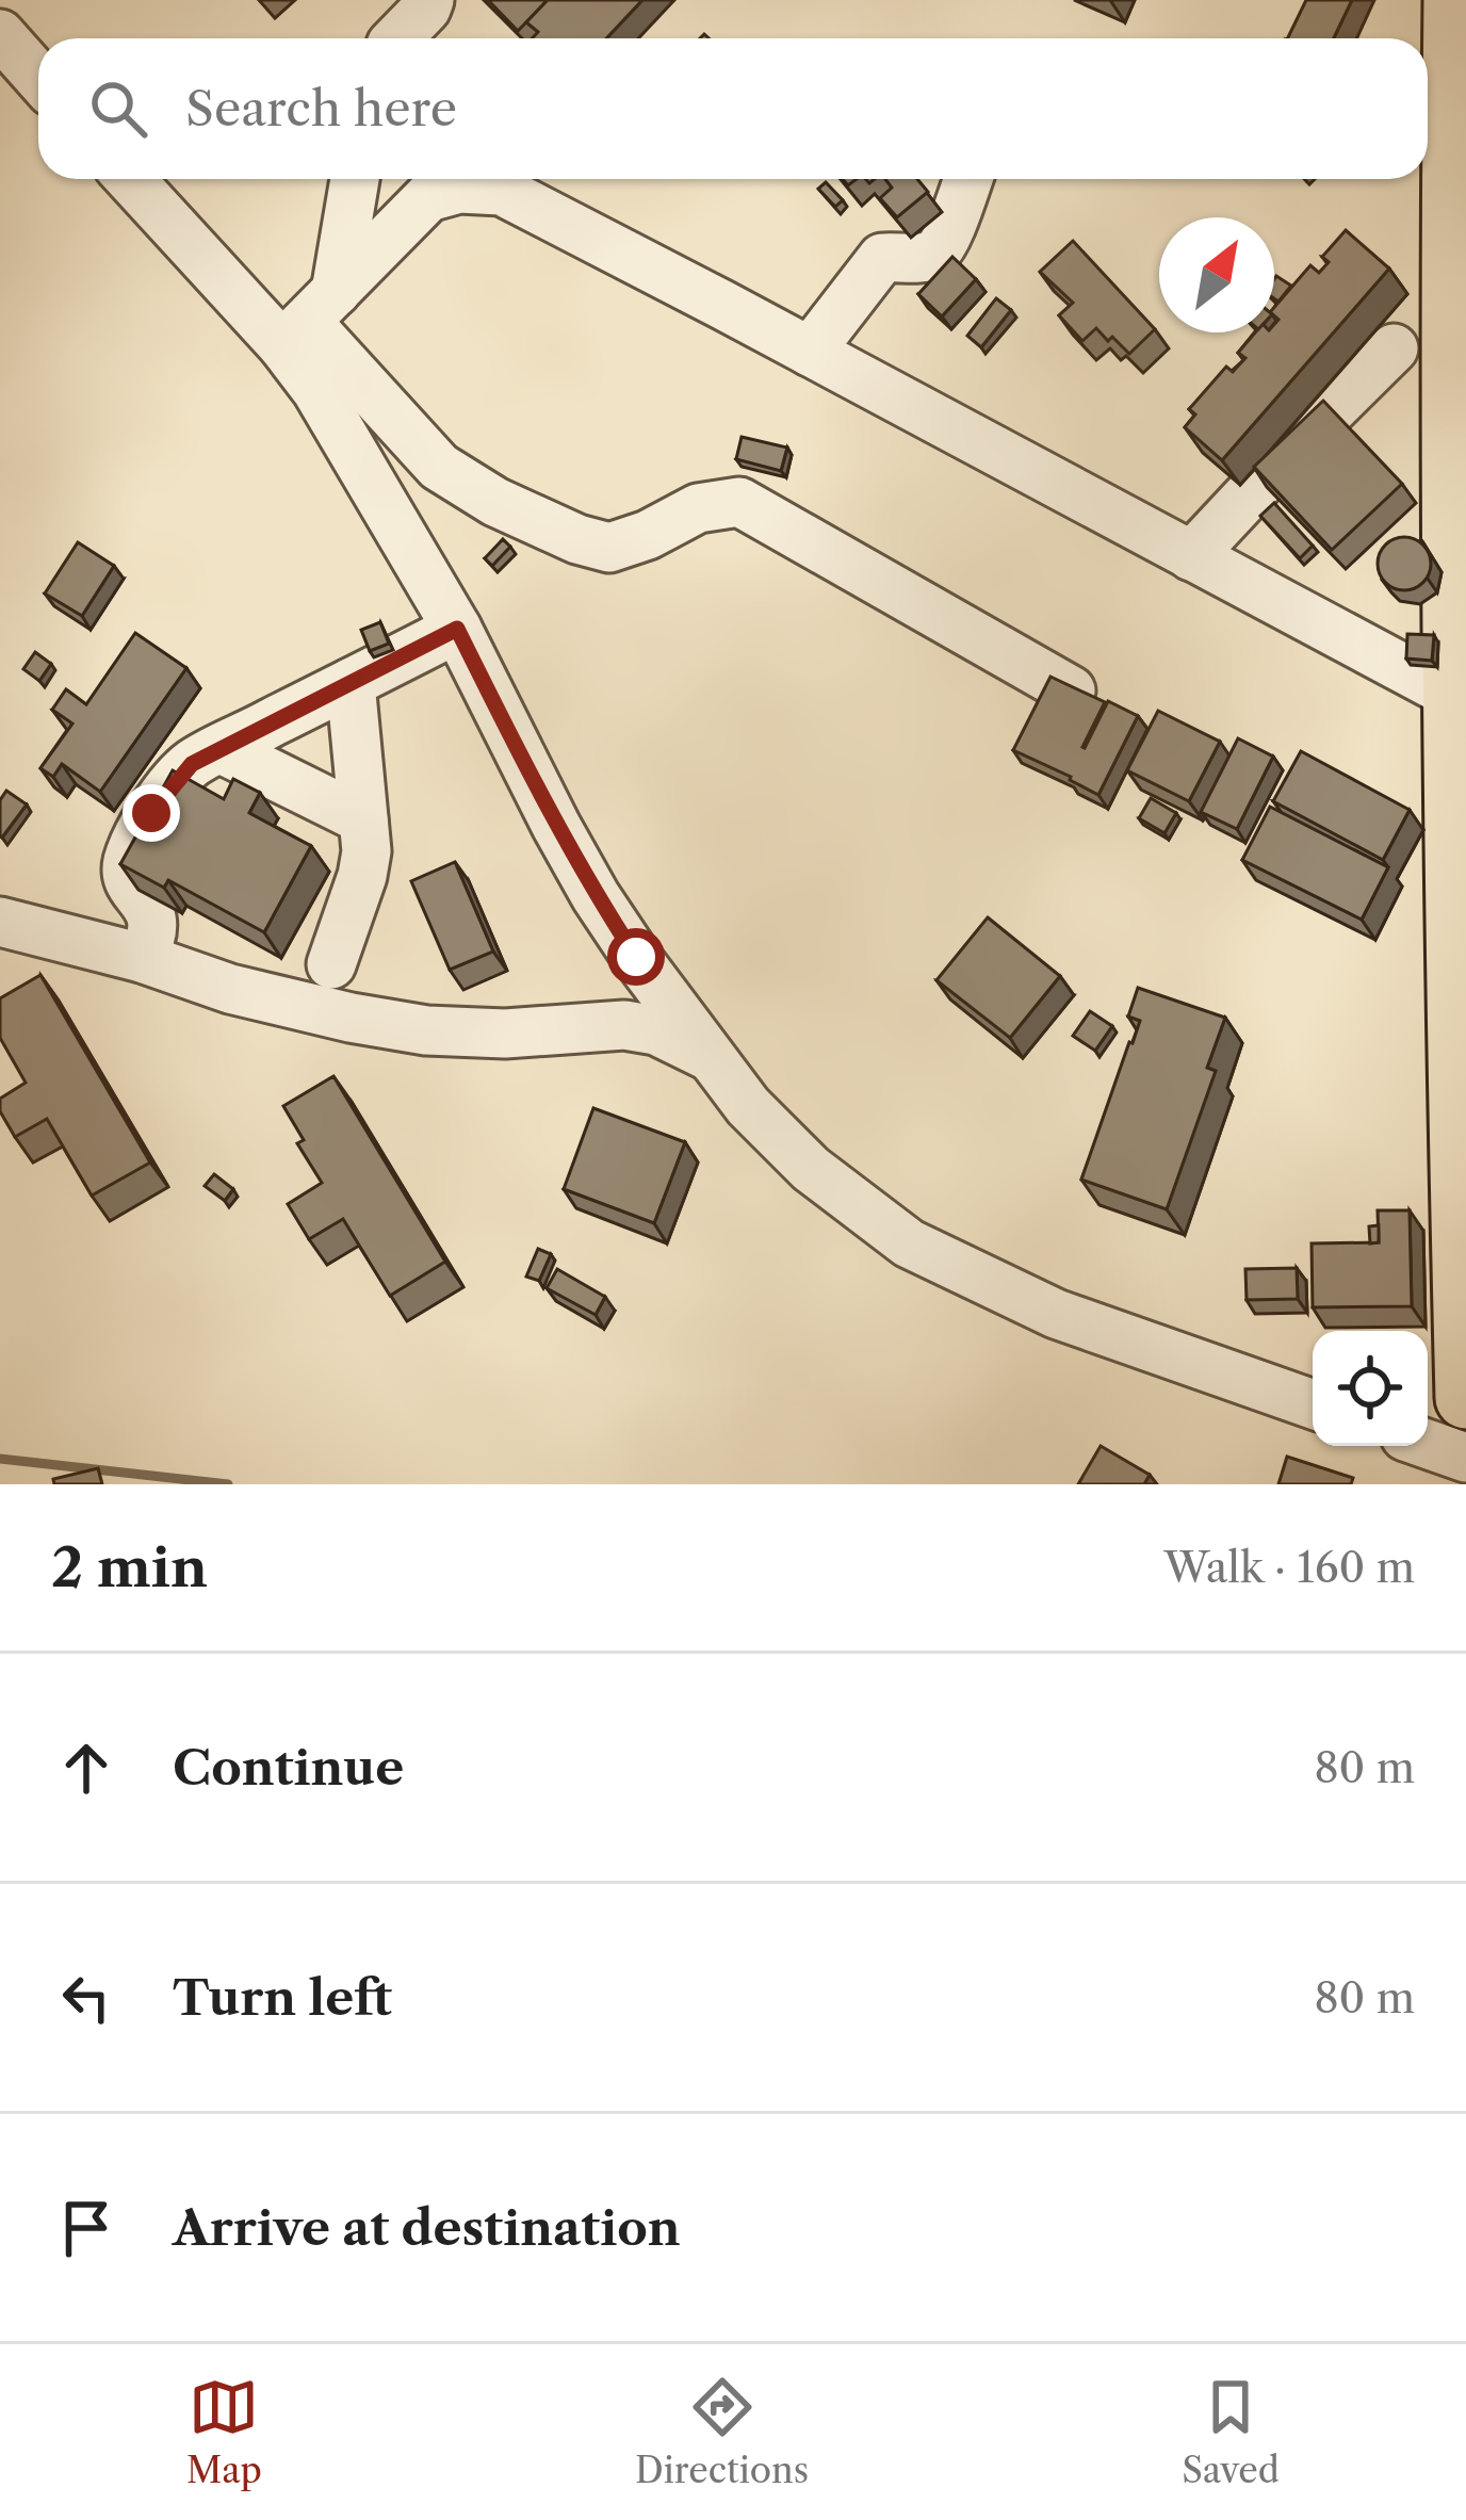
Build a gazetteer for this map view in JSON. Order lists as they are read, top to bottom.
{
  "north": "top right",
  "page": {
    "search": "Search here",
    "heading": ["2 min", "Walk · 160 m"],
    "list": [
      ["Continue", "80 m"],
      ["Turn left", "80 m"],
      "Arrive at destination"
    ],
    "nav": ["Map", "Directions", "Saved"]
  }
}
